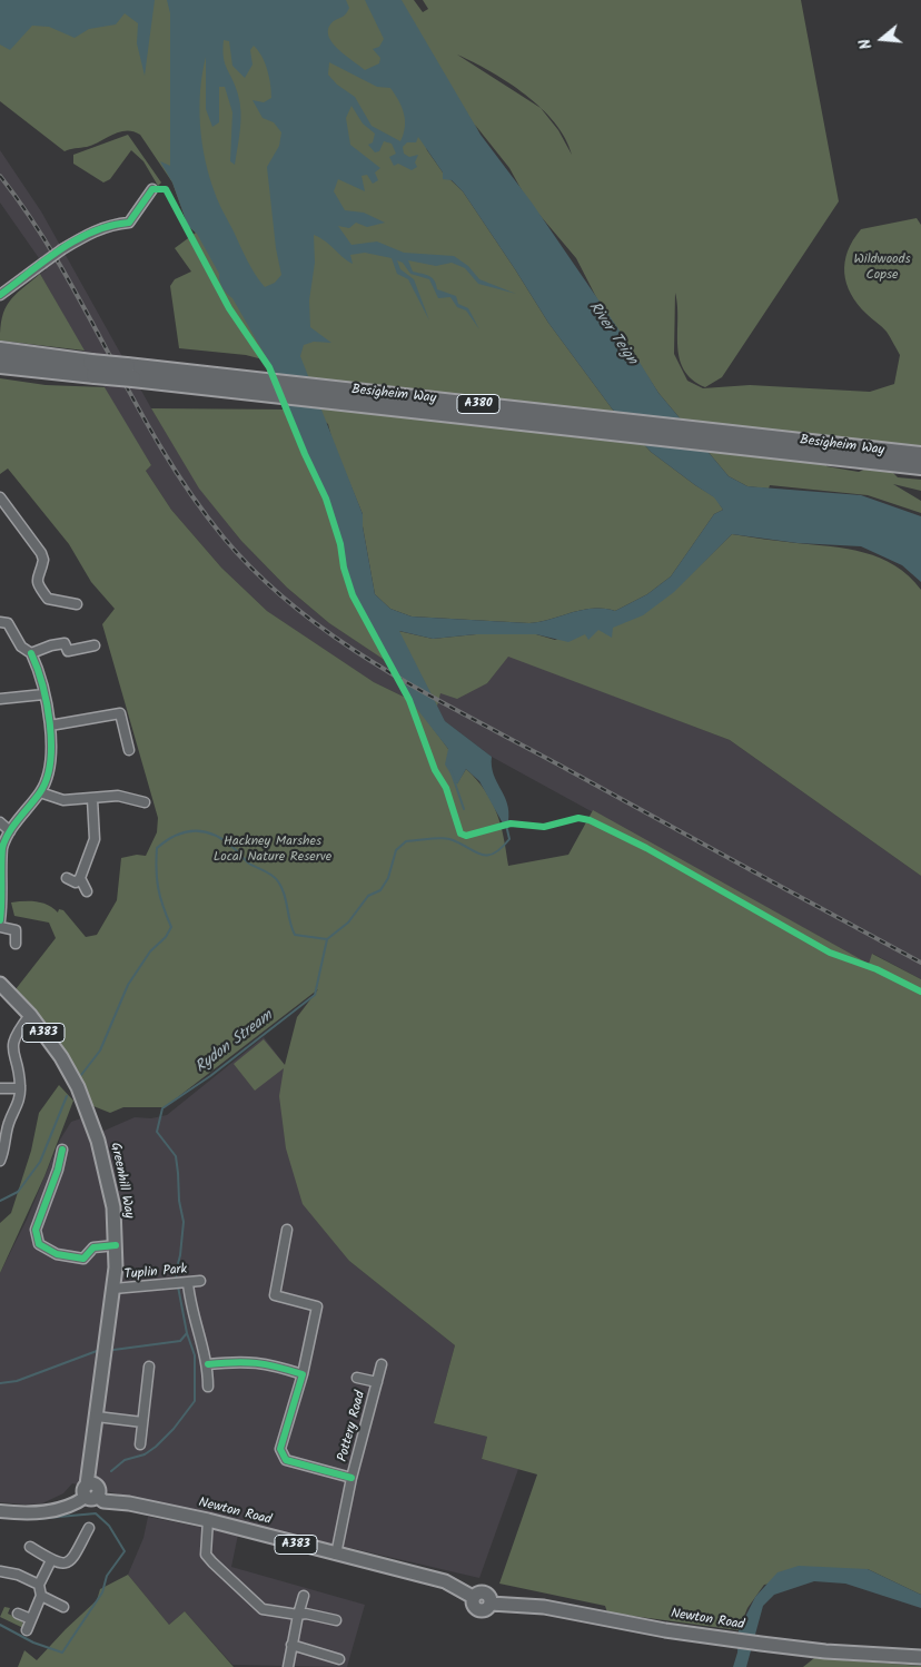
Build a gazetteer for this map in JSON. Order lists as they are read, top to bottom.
{
  "streets": {
    "highway": ["Besigheim Way", "A380"],
    "main road": ["A383", "Greenhill Way", "Newton Road"],
    "street": ["Tuplin Park", "Pottery Road"]
  },
  "crossings": [
    ["Greenhill Way", "Tuplin Park"],
    ["Greenhill Way", "Newton Road"],
    ["Pottery Road", "Newton Road"]
  ],
  "water": ["River Teign", "Rydon Stream"],
  "parks": ["Wildwoods Copse", "Hackney Marshes Local Nature Reserve"],
  "north": "left"
}
